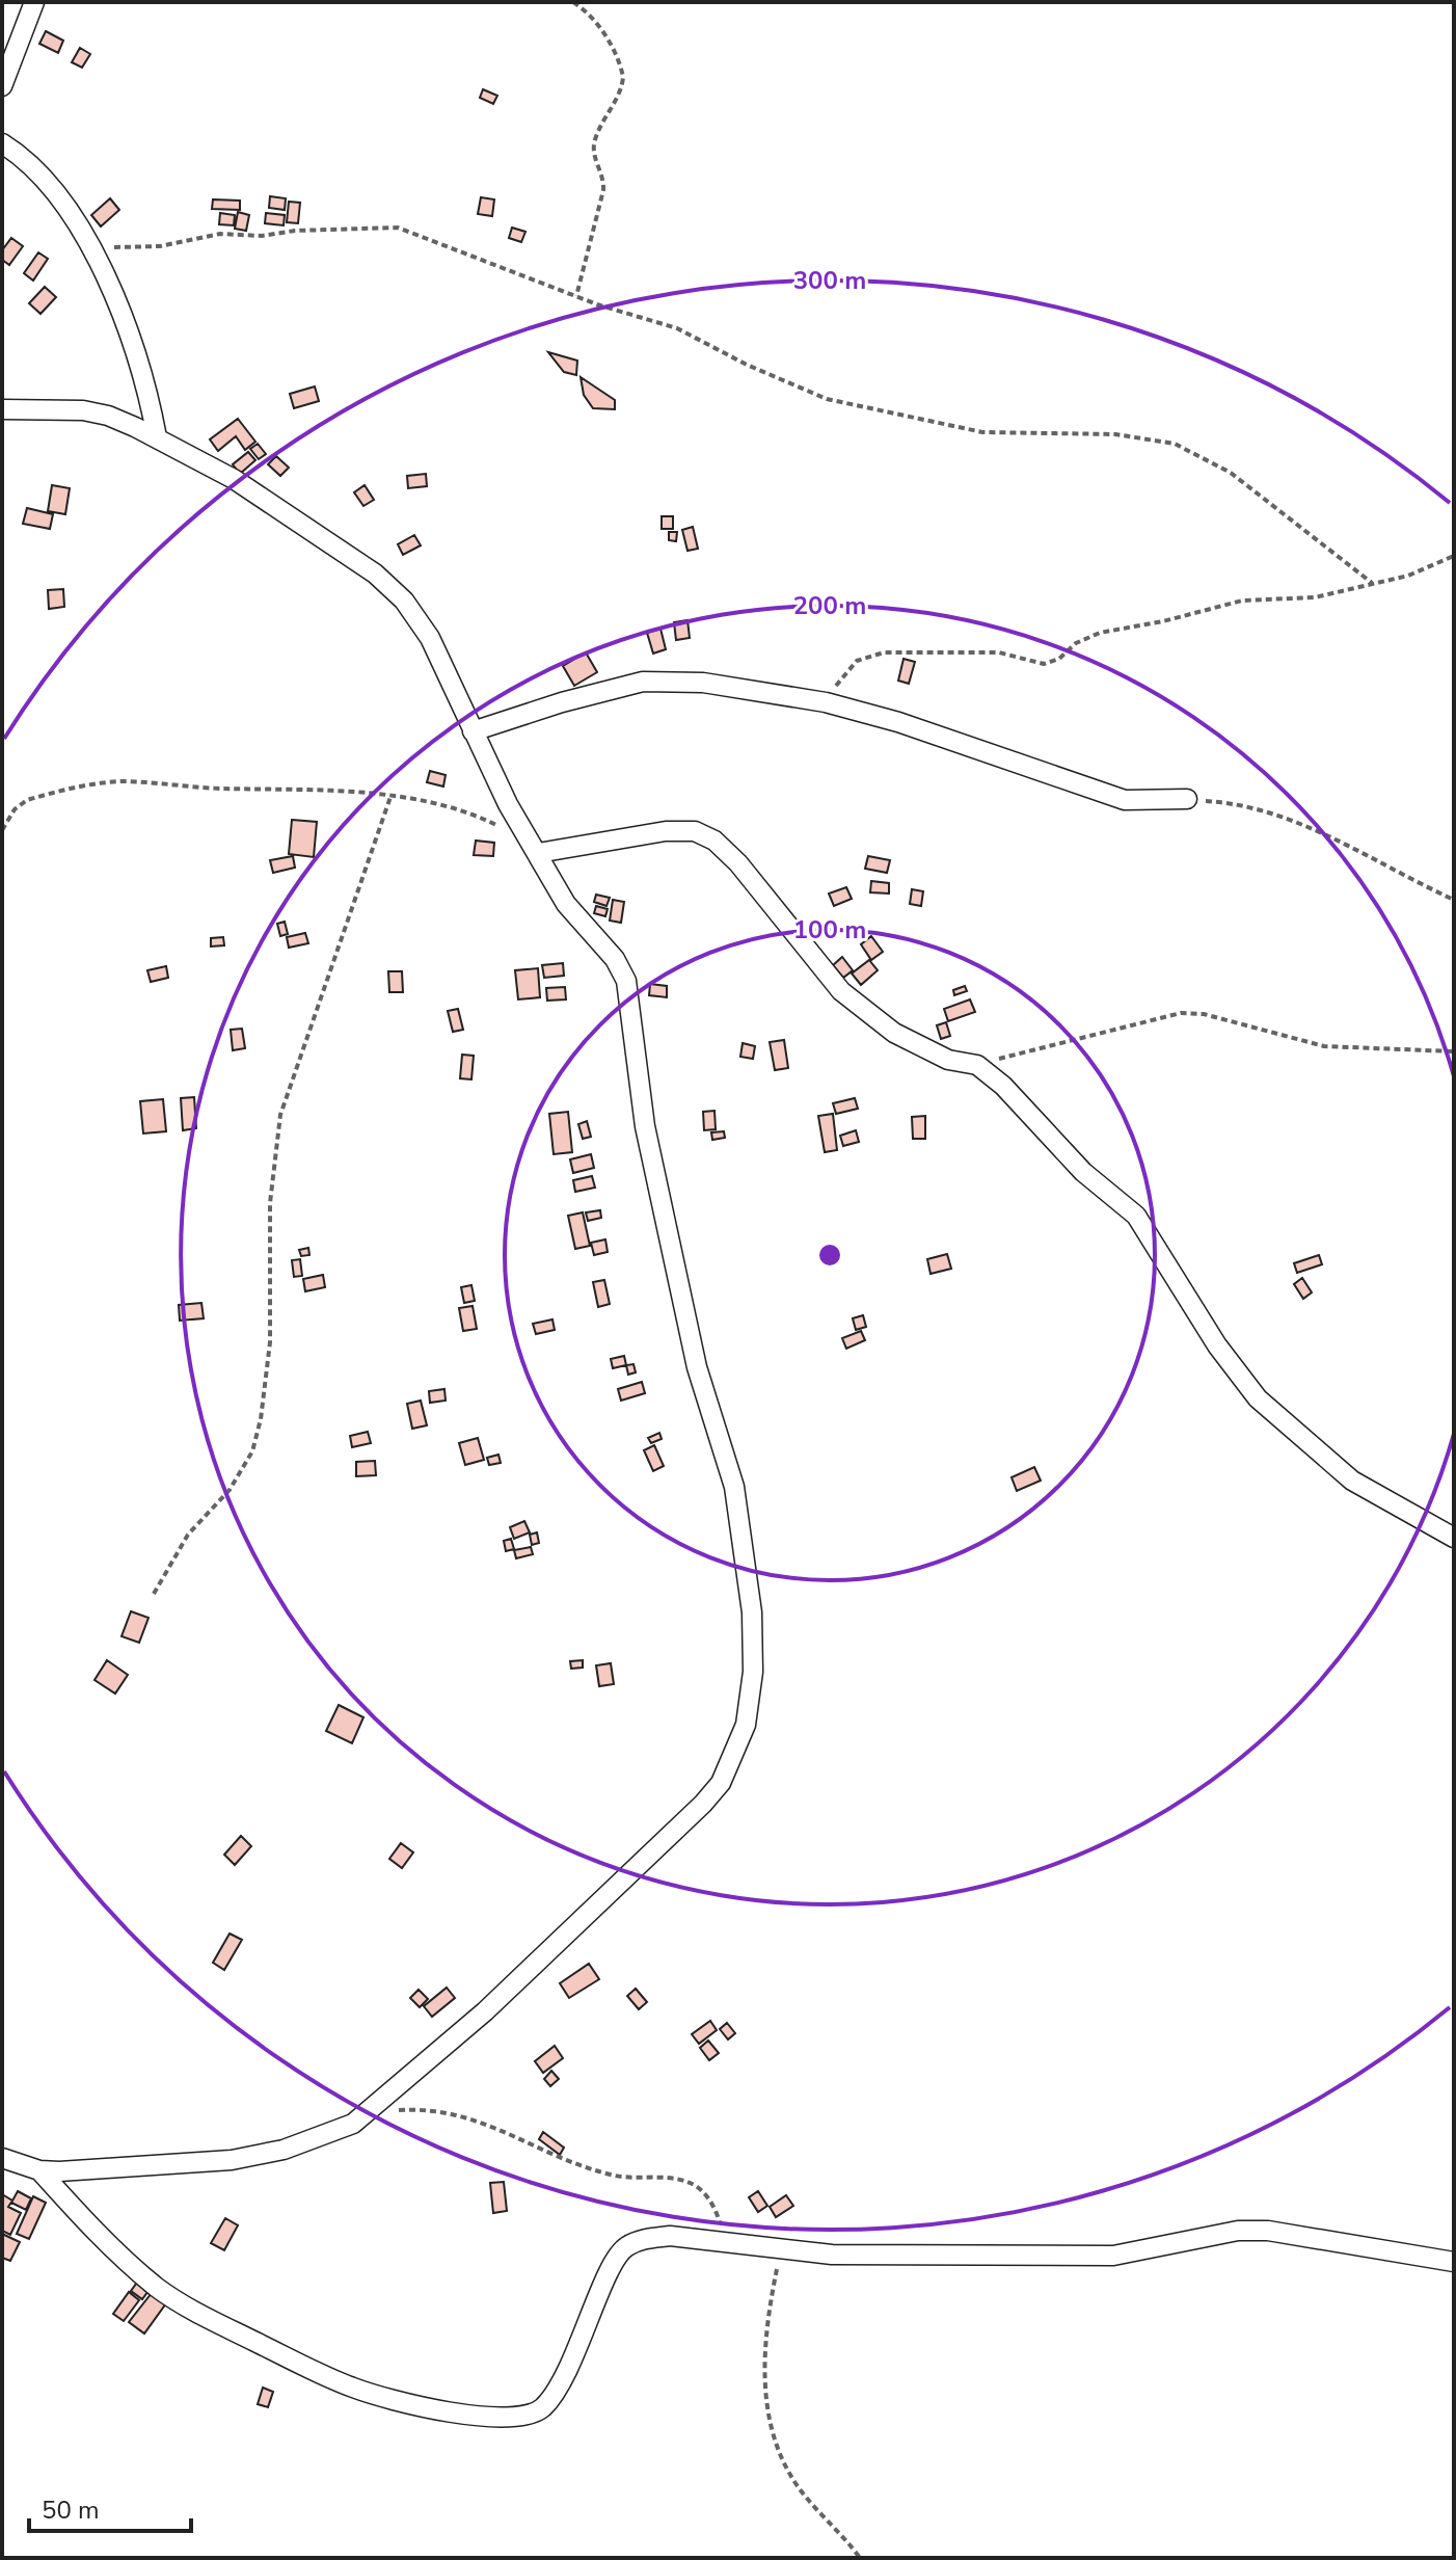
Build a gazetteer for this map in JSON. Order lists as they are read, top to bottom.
{
  "scale_bar": "50 m",
  "rings": ["300 m", "200 m", "100 m"]
}
